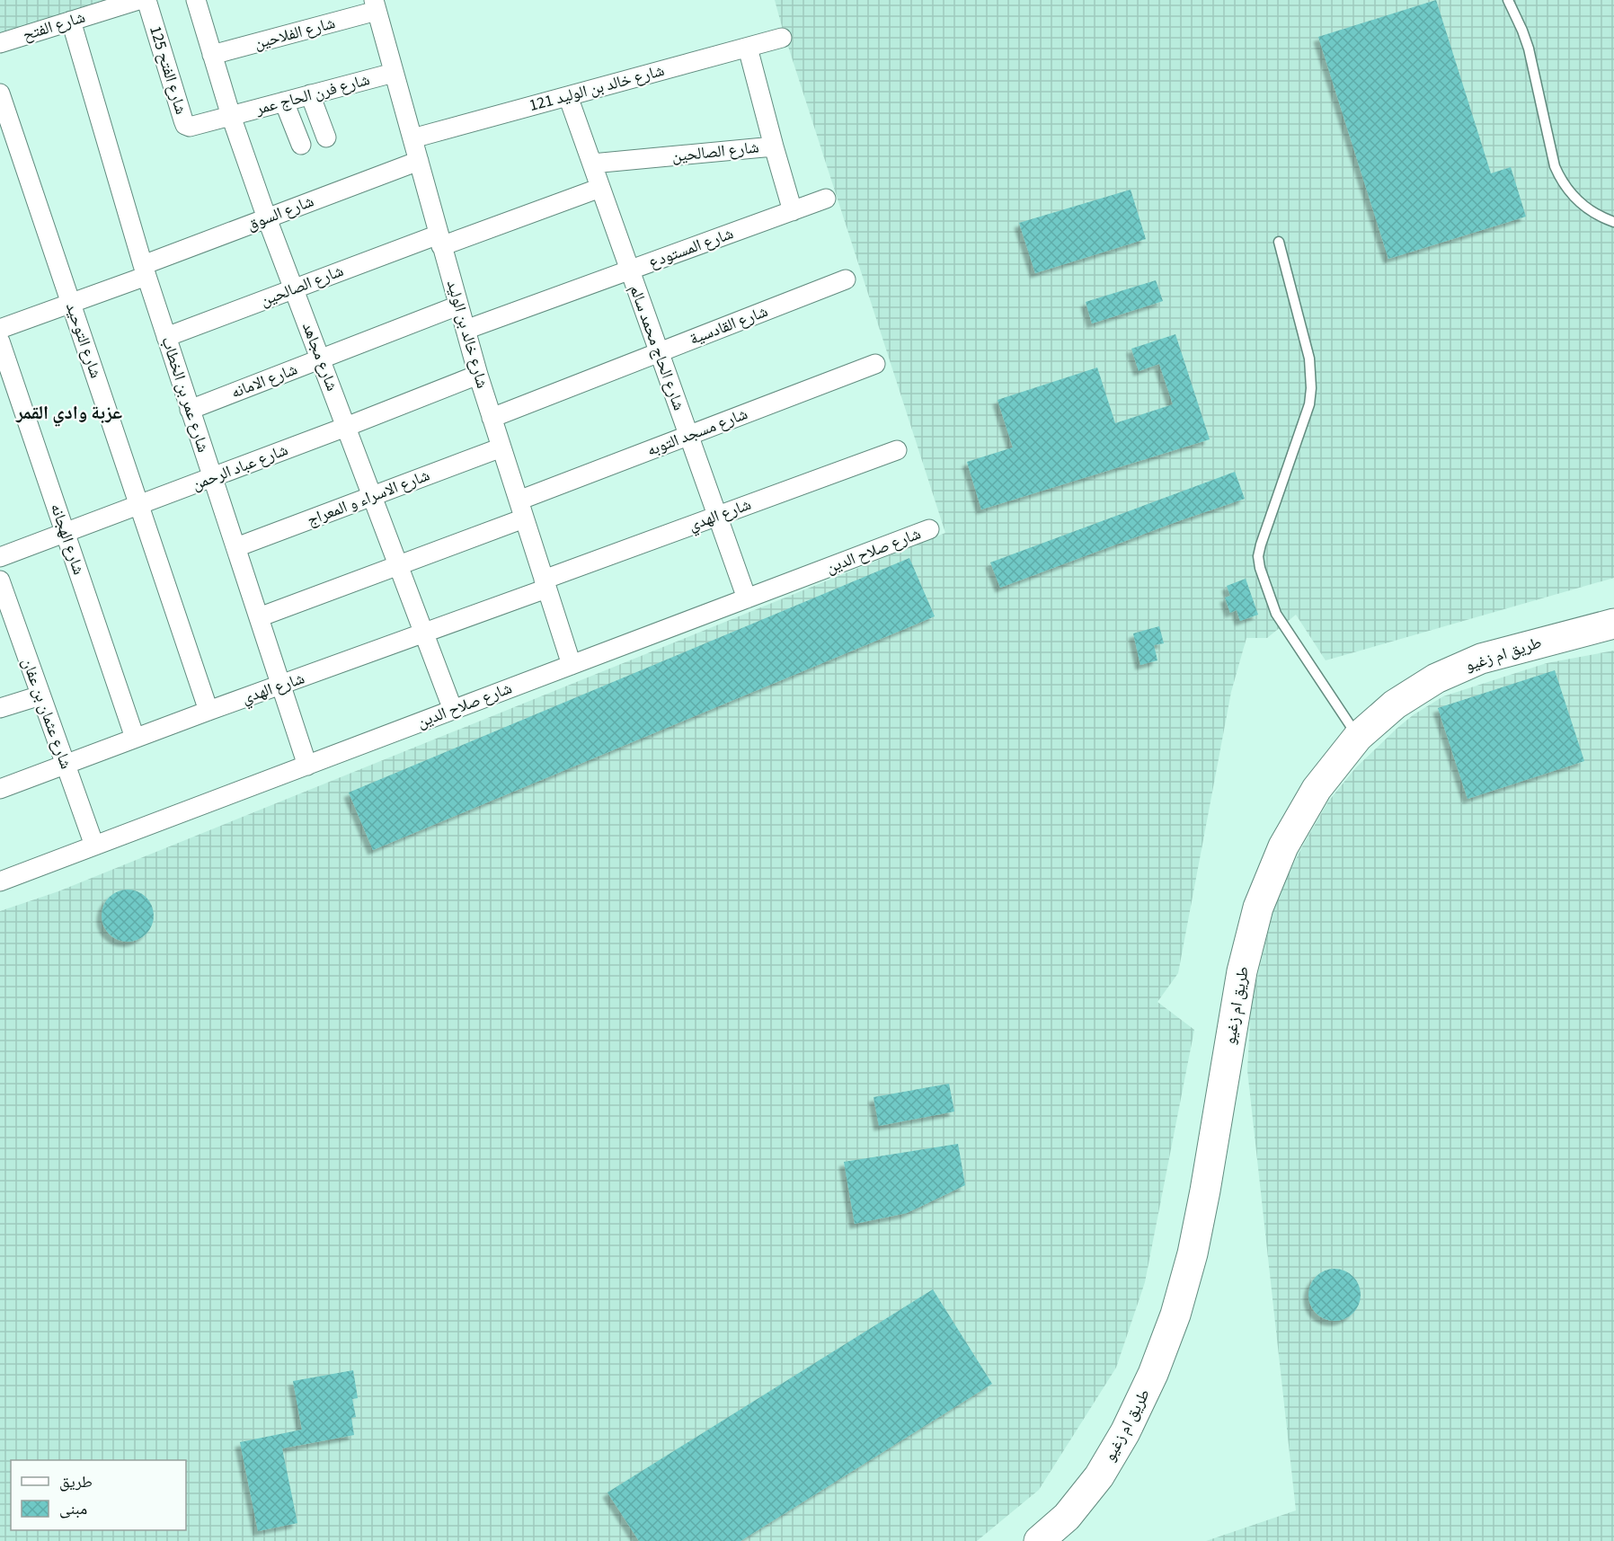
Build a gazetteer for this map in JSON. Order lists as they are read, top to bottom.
{
  "streets": {
    "main road": ["طريق ام زغيو"],
    "street": [
      "شارع الفتح",
      "شارع الفلاحين",
      "شارع الفتح 125",
      "شارع خالد بن الوليد 121",
      "شارع فرن الحاج عمر",
      "شارع الصالحين",
      "شارع السوق",
      "شارع المستودع",
      "شارع القادسية",
      "شارع خالد بن الوليد",
      "شارع التوحيد",
      "شارع الحاج محمد سالم",
      "شارع مجاهد",
      "شارع الامانه",
      "شارع عمر بن الخطاب",
      "شارع مسجد التوبه",
      "شارع عباد الرحمن",
      "شارع الاسراء و المعراج",
      "شارع الهدي",
      "شارع الهجانه",
      "شارع صلاح الدين",
      "شارع عثمان بن عفان"
    ]
  },
  "crossings": [
    ["شارع الفتح", "شارع عمر بن الخطاب"],
    ["شارع الفلاحين", "شارع خالد بن الوليد"],
    ["شارع الفلاحين", "شارع مجاهد"],
    ["شارع الفتح 125", "شارع فرن الحاج عمر"],
    ["شارع الفتح 125", "شارع مجاهد"],
    ["شارع خالد بن الوليد 121", "شارع خالد بن الوليد"],
    ["شارع خالد بن الوليد 121", "شارع الحاج محمد سالم"],
    ["شارع فرن الحاج عمر", "شارع خالد بن الوليد"],
    ["شارع فرن الحاج عمر", "شارع مجاهد"],
    ["شارع الصالحين", "شارع خالد بن الوليد"],
    ["شارع الصالحين", "شارع الحاج محمد سالم"],
    ["شارع الصالحين", "شارع مجاهد"],
    ["شارع الصالحين", "شارع عمر بن الخطاب"],
    ["شارع السوق", "شارع خالد بن الوليد"],
    ["شارع السوق", "شارع التوحيد"],
    ["شارع السوق", "شارع مجاهد"],
    ["شارع السوق", "شارع عمر بن الخطاب"],
    ["شارع المستودع", "شارع خالد بن الوليد"],
    ["شارع المستودع", "شارع الحاج محمد سالم"],
    ["شارع القادسية", "شارع خالد بن الوليد"],
    ["شارع القادسية", "شارع الحاج محمد سالم"],
    ["شارع خالد بن الوليد", "شارع الامانه"],
    ["شارع خالد بن الوليد", "شارع مسجد التوبه"],
    ["شارع خالد بن الوليد", "شارع عباد الرحمن"],
    ["شارع خالد بن الوليد", "شارع الاسراء و المعراج"],
    ["شارع خالد بن الوليد", "شارع الهدي"],
    ["شارع خالد بن الوليد", "شارع صلاح الدين"],
    ["شارع التوحيد", "شارع عباد الرحمن"],
    ["شارع التوحيد", "شارع الهدي"],
    ["شارع الحاج محمد سالم", "شارع مسجد التوبه"],
    ["شارع الحاج محمد سالم", "شارع الهدي"],
    ["شارع الحاج محمد سالم", "شارع صلاح الدين"],
    ["شارع مجاهد", "شارع الامانه"],
    ["شارع مجاهد", "شارع مسجد التوبه"],
    ["شارع مجاهد", "شارع عباد الرحمن"],
    ["شارع مجاهد", "شارع الاسراء و المعراج"],
    ["شارع مجاهد", "شارع الهدي"],
    ["شارع مجاهد", "شارع صلاح الدين"],
    ["شارع الامانه", "شارع عمر بن الخطاب"],
    ["شارع عمر بن الخطاب", "شارع مسجد التوبه"],
    ["شارع عمر بن الخطاب", "شارع عباد الرحمن"],
    ["شارع عمر بن الخطاب", "شارع الاسراء و المعراج"],
    ["شارع عمر بن الخطاب", "شارع الهدي"],
    ["شارع عمر بن الخطاب", "شارع صلاح الدين"],
    ["شارع عباد الرحمن", "شارع الهجانه"],
    ["شارع الهدي", "شارع الهجانه"],
    ["شارع الهدي", "شارع عثمان بن عفان"],
    ["شارع صلاح الدين", "شارع عثمان بن عفان"]
  ],
  "districts": ["عزبة وادي القمر"],
  "legend": ["طريق", "مبنى"]
}
